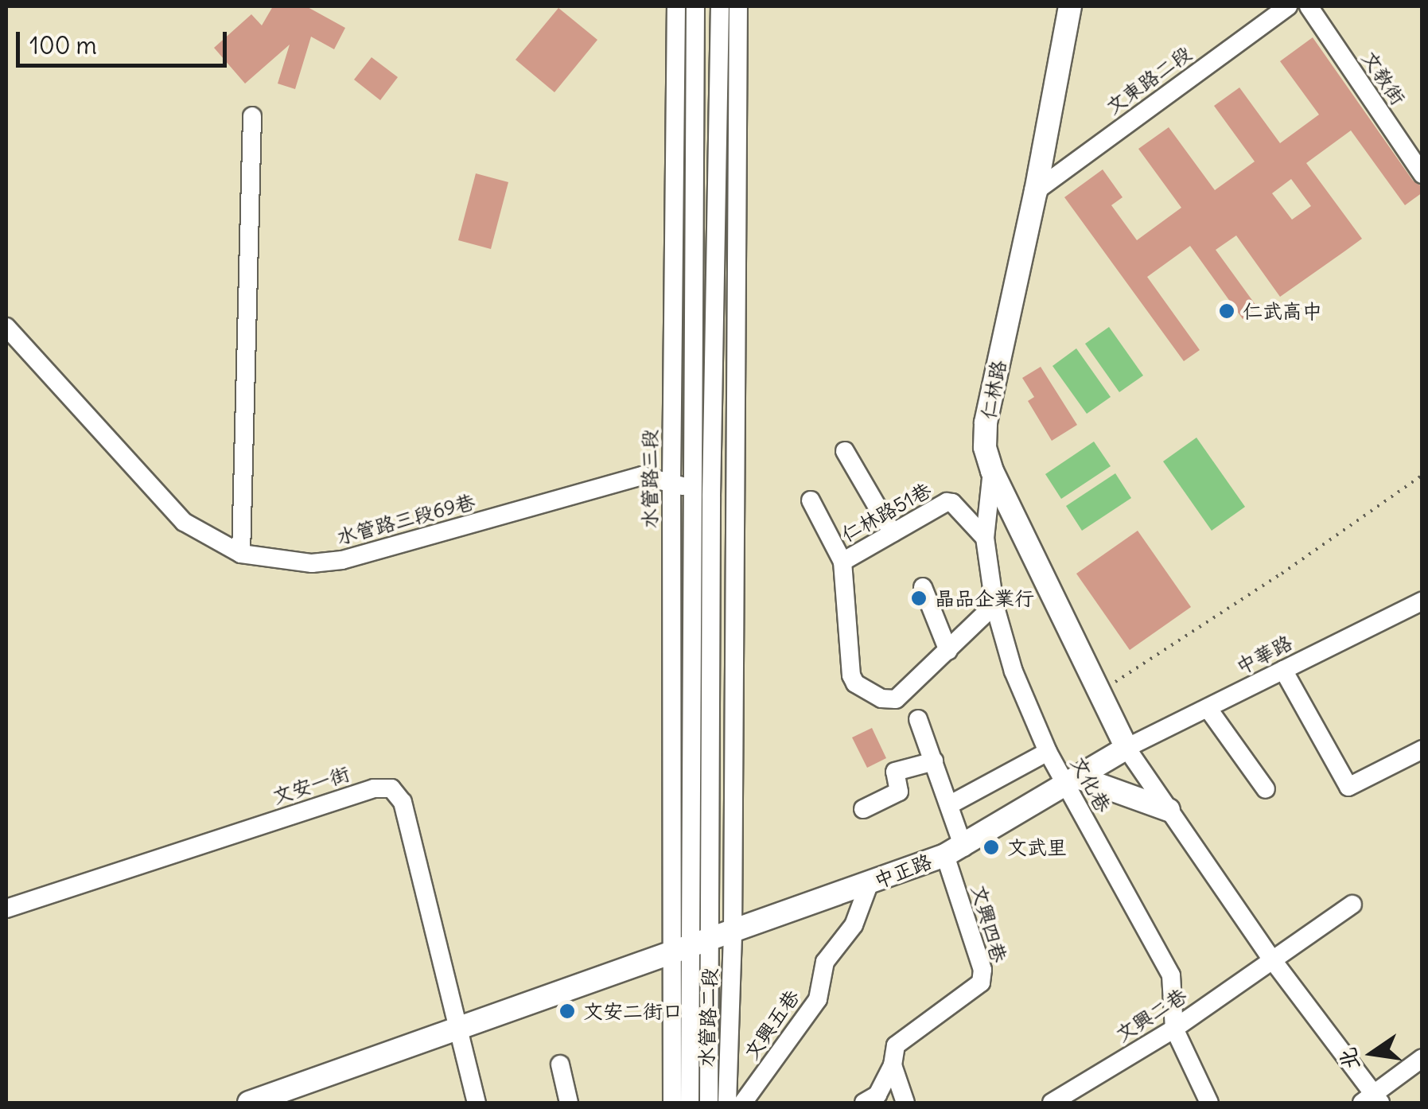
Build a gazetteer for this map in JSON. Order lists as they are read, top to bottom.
{
  "streets": {
    "main road": ["仁林路", "中正路"],
    "street": [
      "文教街",
      "文東路二段",
      "水管路三段",
      "仁林路51巷",
      "水管路三段69巷",
      "中華路",
      "文化巷",
      "文安一街",
      "文興四巷",
      "文興二巷",
      "水管路二段",
      "文興五巷"
    ]
  },
  "crossings": [
    ["文東路二段", "仁林路"],
    ["仁林路", "中華路"],
    ["仁林路", "文化巷"],
    ["仁林路", "中正路"],
    ["水管路三段", "水管路三段69巷"],
    ["水管路三段", "中正路"],
    ["水管路三段", "水管路二段"],
    ["仁林路51巷", "文化巷"],
    ["中華路", "中正路"],
    ["文化巷", "中正路"],
    ["文化巷", "文興二巷"],
    ["文安一街", "中正路"],
    ["中正路", "文興四巷"],
    ["中正路", "水管路二段"],
    ["中正路", "文興五巷"]
  ],
  "places": [
    "仁武高中",
    "晶品企業行",
    "文武里",
    "文安二街口"
  ],
  "scale_bar": "100 m",
  "north": "left"
}
